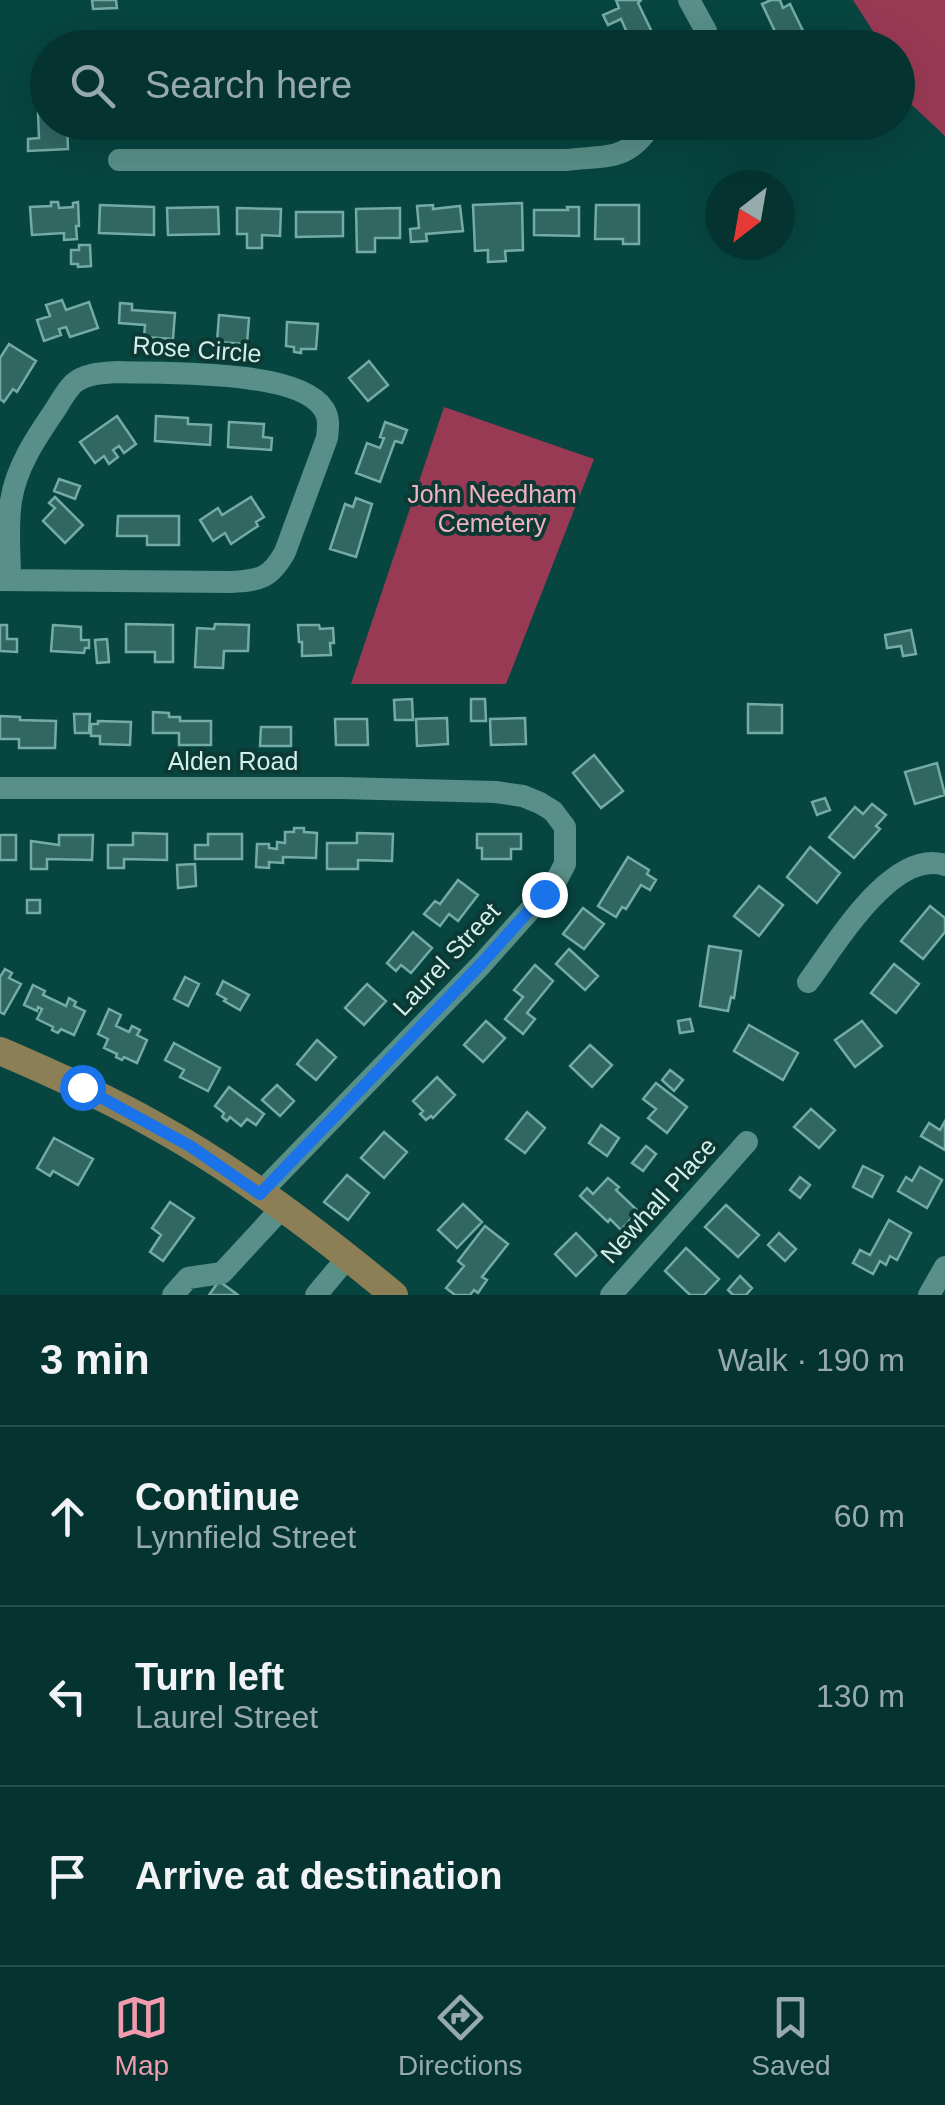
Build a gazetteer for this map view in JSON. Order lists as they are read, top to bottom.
{
  "streets": {
    "street": [
      "Rose Circle",
      "Alden Road",
      "Laurel Street",
      "Newhall Place"
    ]
  },
  "crossings": [
    ["Alden Road", "Laurel Street"]
  ],
  "parks": ["John Needham Cemetery"],
  "north": "bottom left",
  "page": {
    "search": "Search here",
    "heading": ["3 min", "Walk · 190 m"],
    "list": [
      ["Continue", "Lynnfield Street", "60 m"],
      ["Turn left", "Laurel Street", "130 m"],
      "Arrive at destination"
    ],
    "nav": ["Map", "Directions", "Saved"]
  }
}
